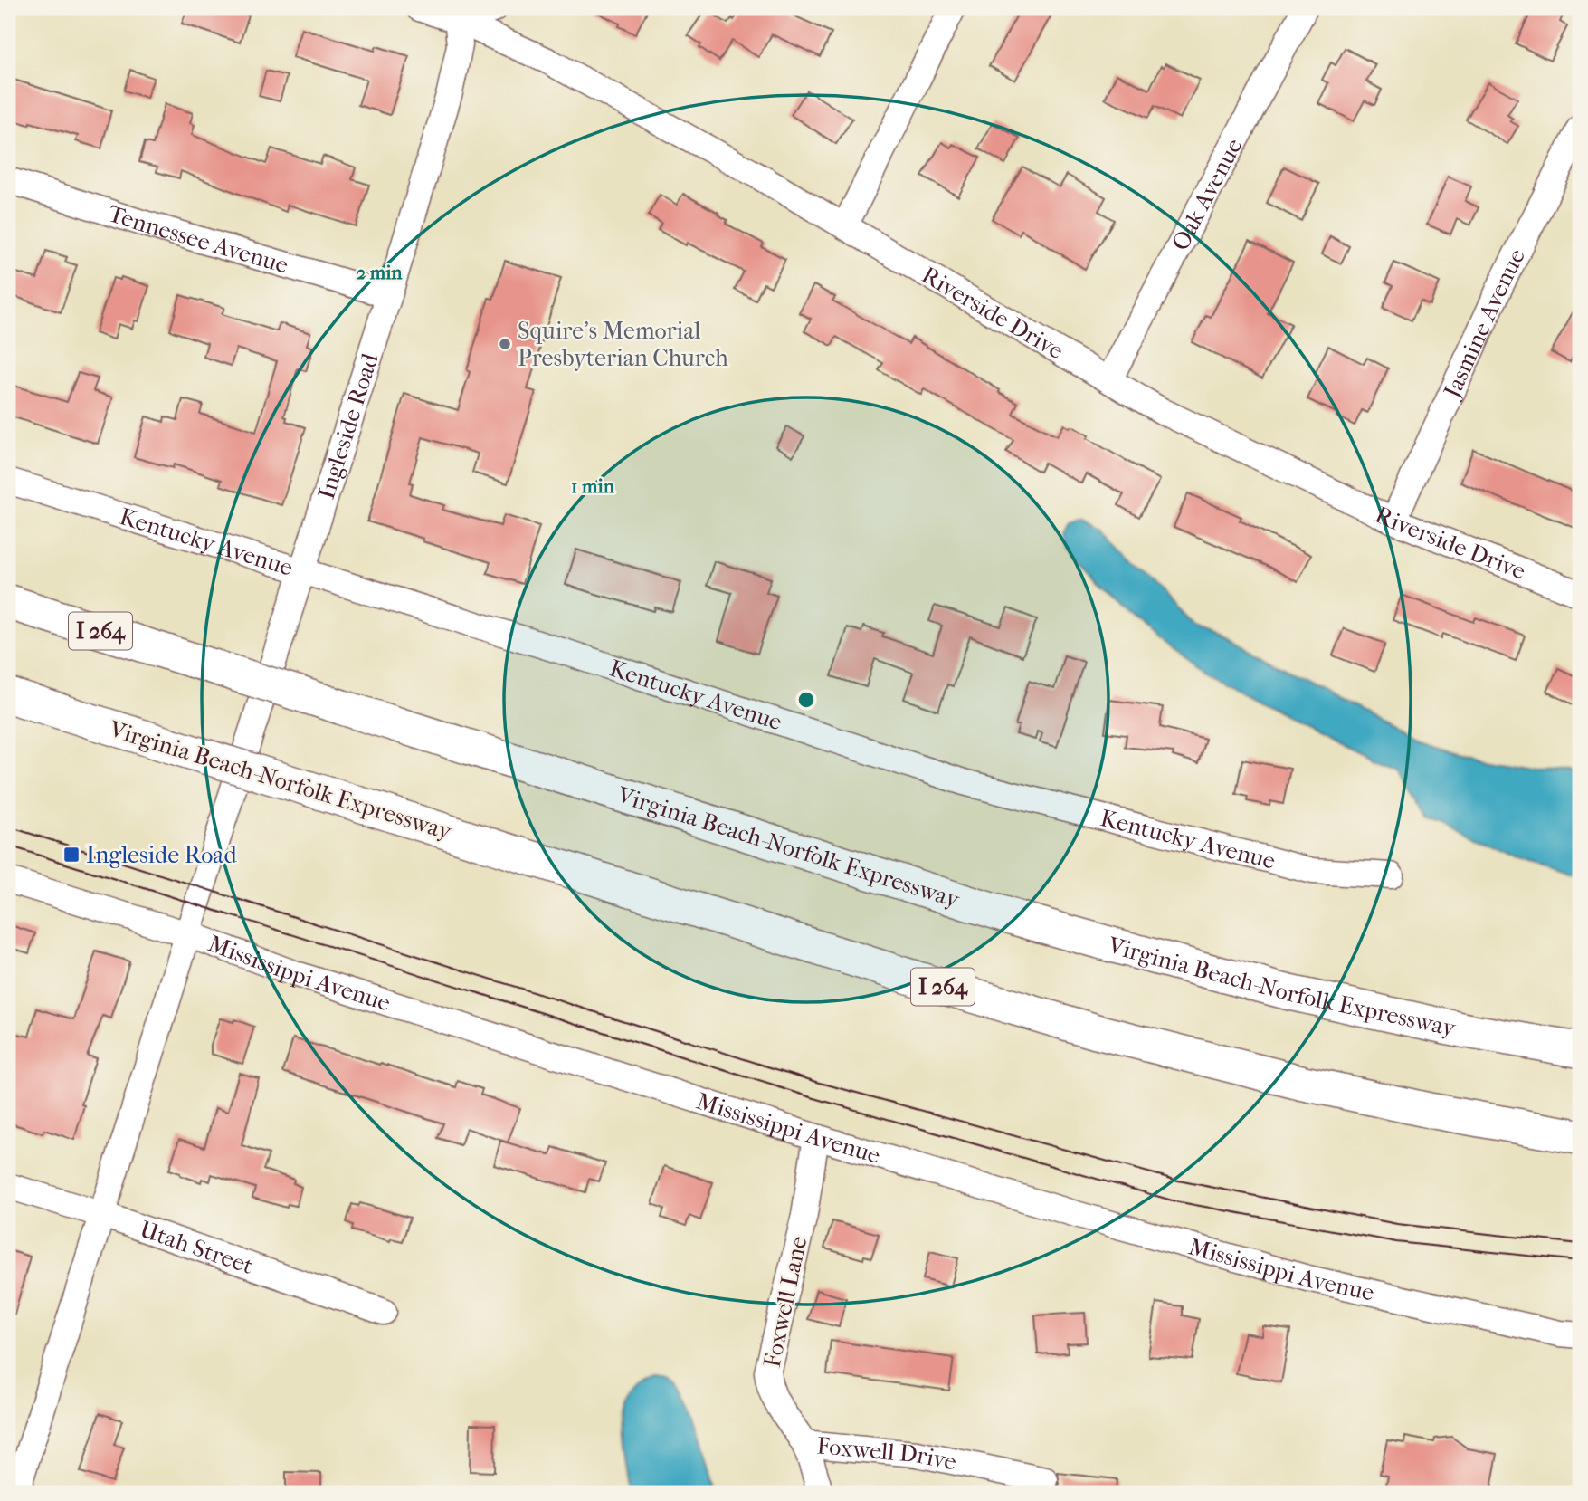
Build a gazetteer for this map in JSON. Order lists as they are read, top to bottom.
{
  "streets": {
    "highway": ["I 264", "Virginia Beach-Norfolk Expressway"],
    "street": [
      "Oak Avenue",
      "Tennessee Avenue",
      "Riverside Drive",
      "Jasmine Avenue",
      "Ingleside Road",
      "Kentucky Avenue",
      "Mississippi Avenue",
      "Utah Street",
      "Foxwell Lane",
      "Foxwell Drive"
    ]
  },
  "crossings": [
    ["Oak Avenue", "Riverside Drive"],
    ["Tennessee Avenue", "Ingleside Road"],
    ["Riverside Drive", "Jasmine Avenue"],
    ["Riverside Drive", "Ingleside Road"],
    ["Ingleside Road", "Kentucky Avenue"],
    ["Ingleside Road", "Mississippi Avenue"],
    ["Ingleside Road", "Utah Street"],
    ["Mississippi Avenue", "Foxwell Lane"],
    ["Foxwell Lane", "Foxwell Drive"]
  ],
  "places": {
    "other": ["Squire's Memorial Presbyterian Church"],
    "transit": ["Ingleside Road"]
  },
  "rings": ["2 min", "1 min"]
}
